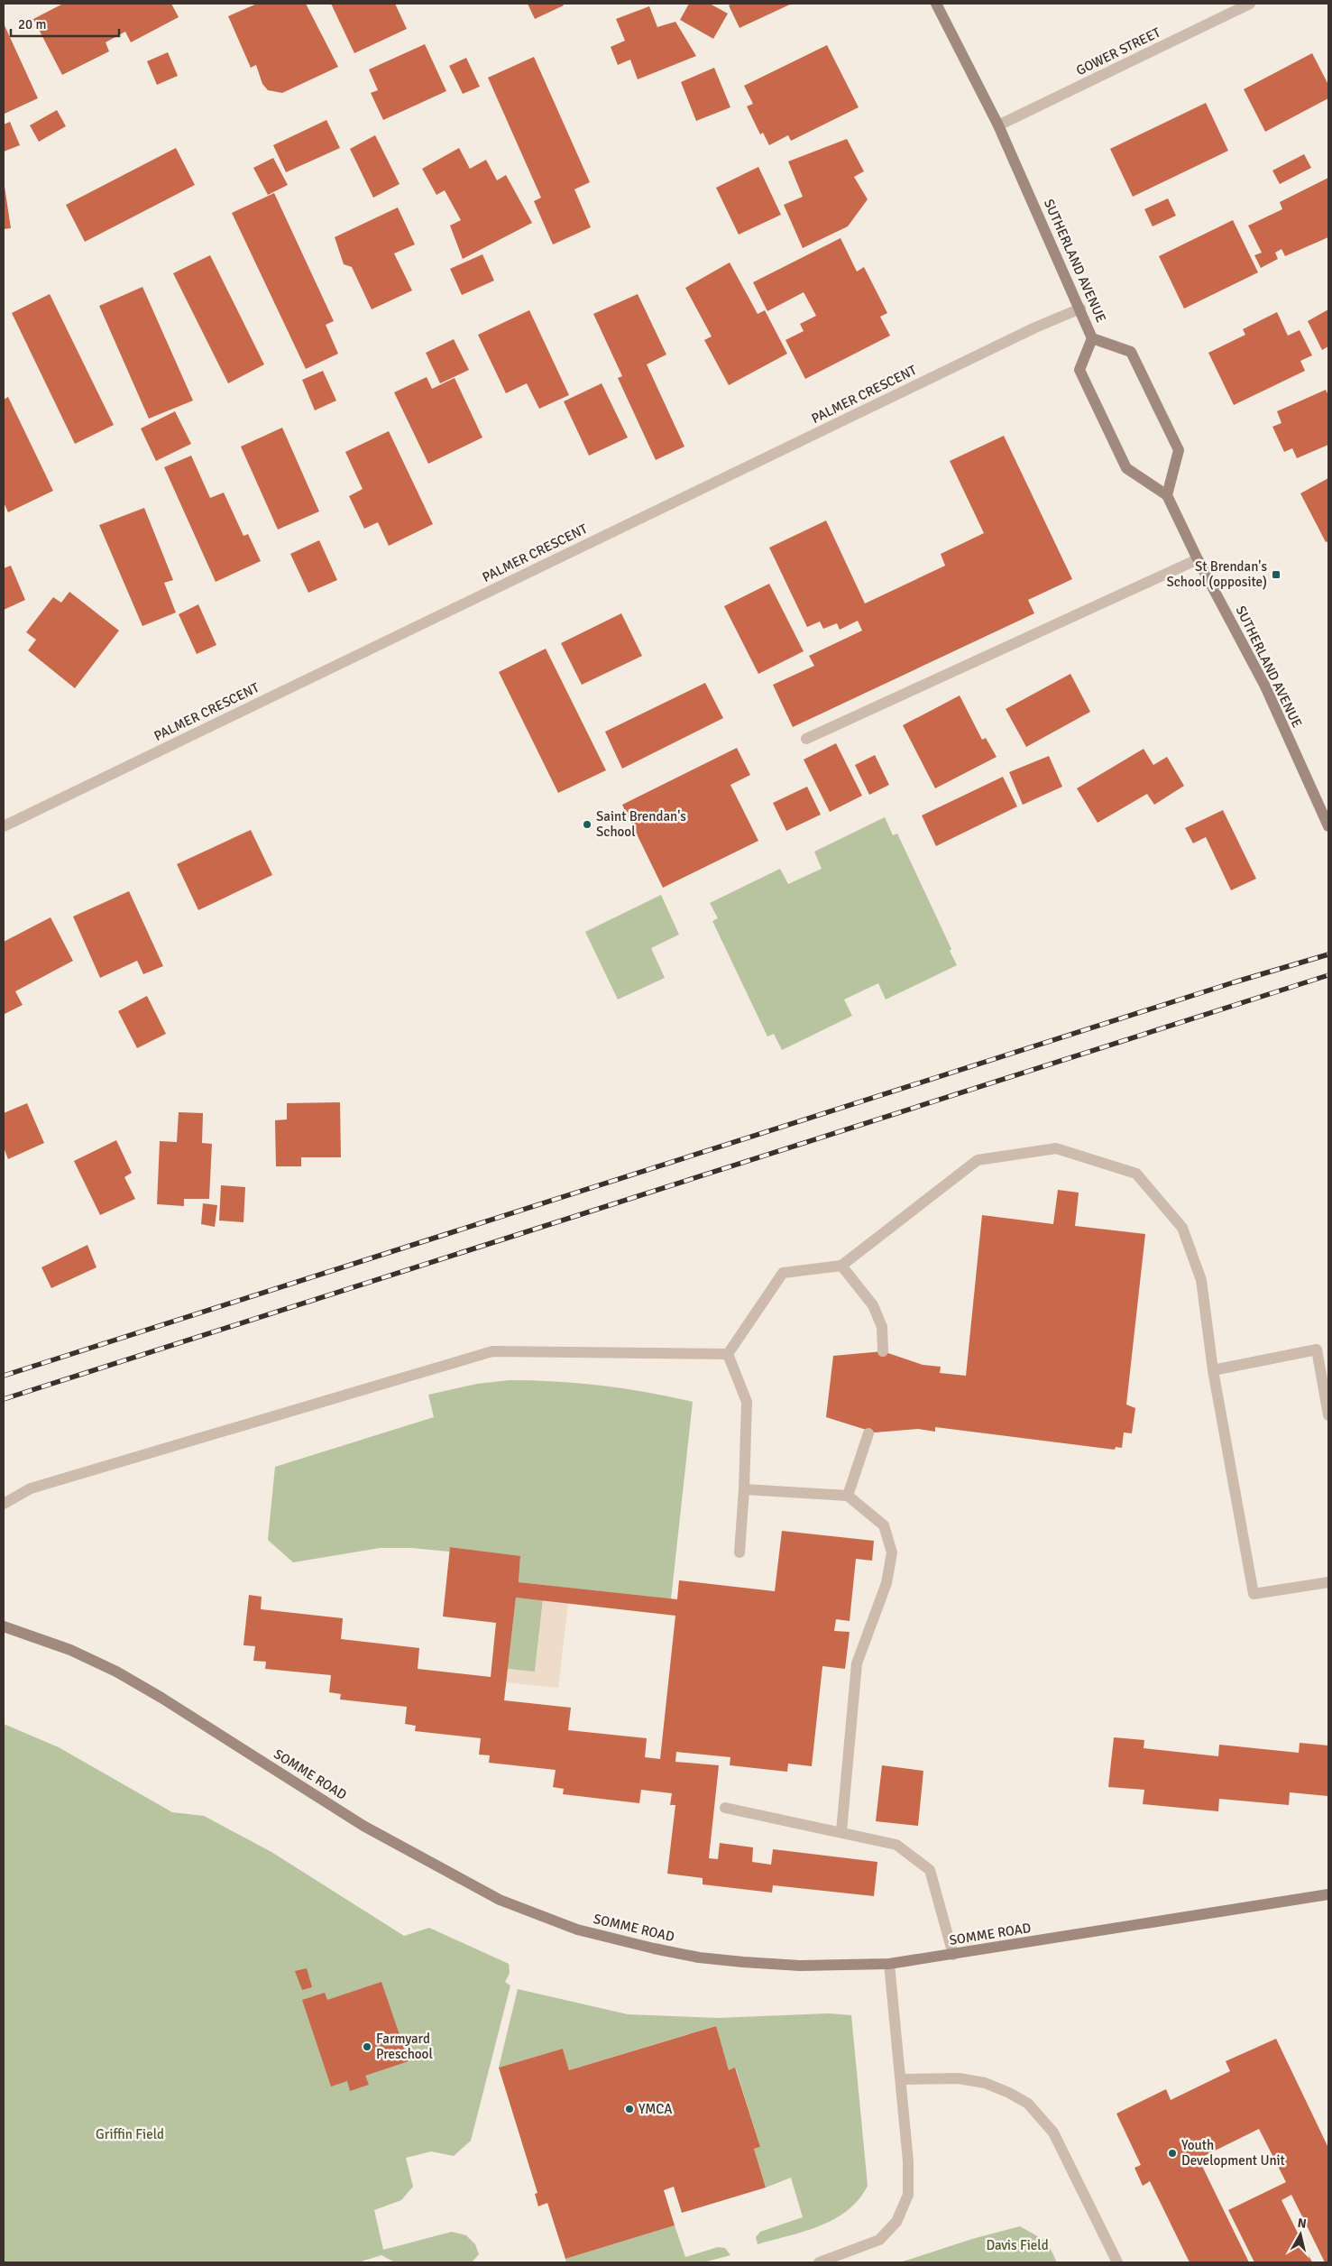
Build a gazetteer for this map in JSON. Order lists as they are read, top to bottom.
{
  "streets": {
    "street": [
      "GOWER STREET",
      "SUTHERLAND AVENUE",
      "PALMER CRESCENT",
      "SOMME ROAD"
    ]
  },
  "crossings": [
    ["GOWER STREET", "SUTHERLAND AVENUE"],
    ["SUTHERLAND AVENUE", "PALMER CRESCENT"]
  ],
  "parks": ["Griffin Field", "Davis Field"],
  "places": {
    "transit": ["St Brendan's School (opposite)"],
    "other": [
      "Saint Brendan's School",
      "Farmyard Preschool",
      "YMCA",
      "Youth Development Unit"
    ]
  },
  "scale_bar": "20 m",
  "north": "top"
}
